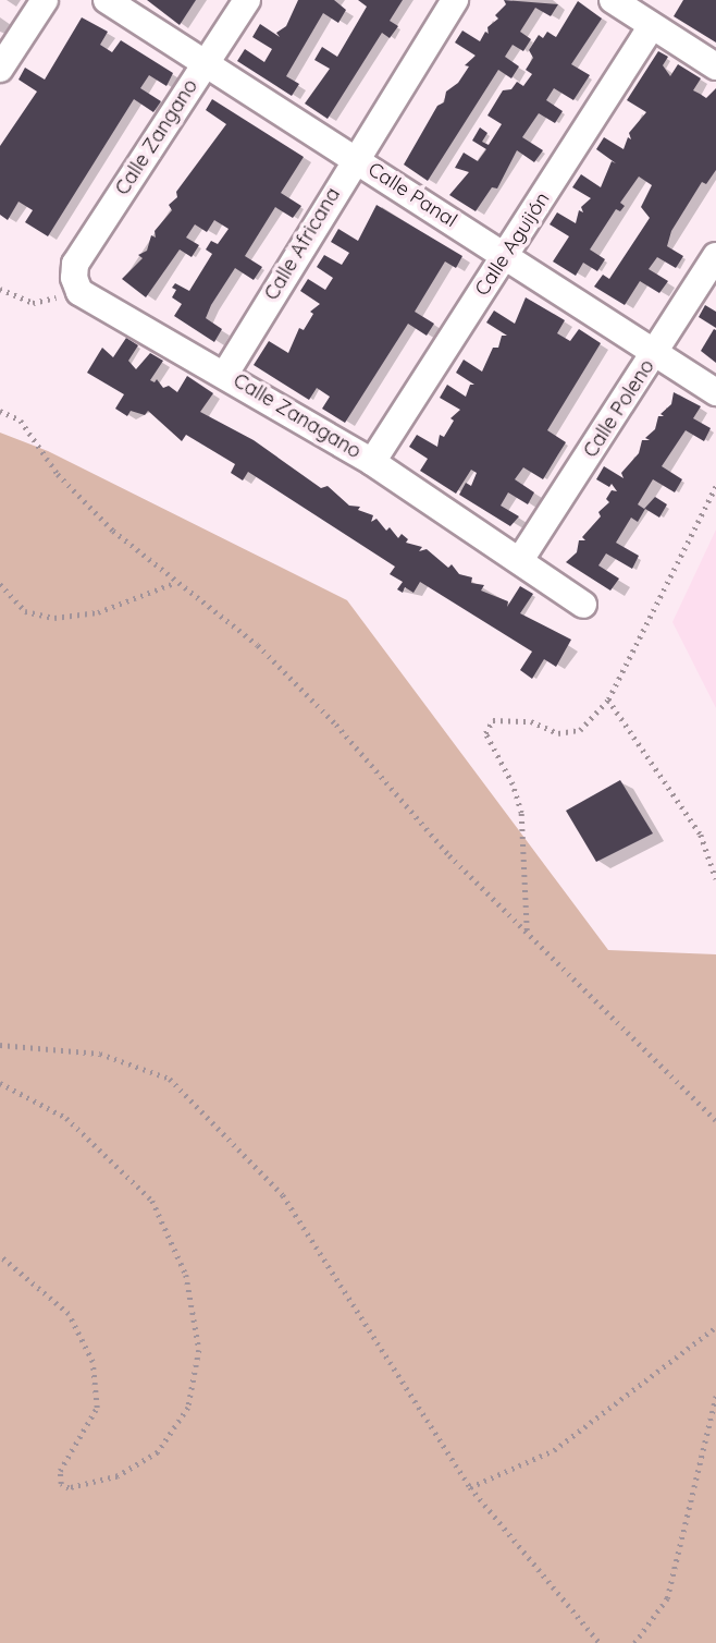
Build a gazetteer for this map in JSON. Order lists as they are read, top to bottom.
{
  "streets": {
    "street": [
      "Calle Zangano",
      "Calle Panal",
      "Calle Africana",
      "Calle Aguijón",
      "Calle Poleno",
      "Calle Zanagano"
    ]
  },
  "crossings": [
    ["Calle Zangano", "Calle Panal"],
    ["Calle Zangano", "Calle Zanagano"],
    ["Calle Panal", "Calle Africana"],
    ["Calle Panal", "Calle Aguijón"],
    ["Calle Panal", "Calle Poleno"],
    ["Calle Africana", "Calle Zanagano"],
    ["Calle Aguijón", "Calle Zanagano"],
    ["Calle Poleno", "Calle Zanagano"]
  ]
}
